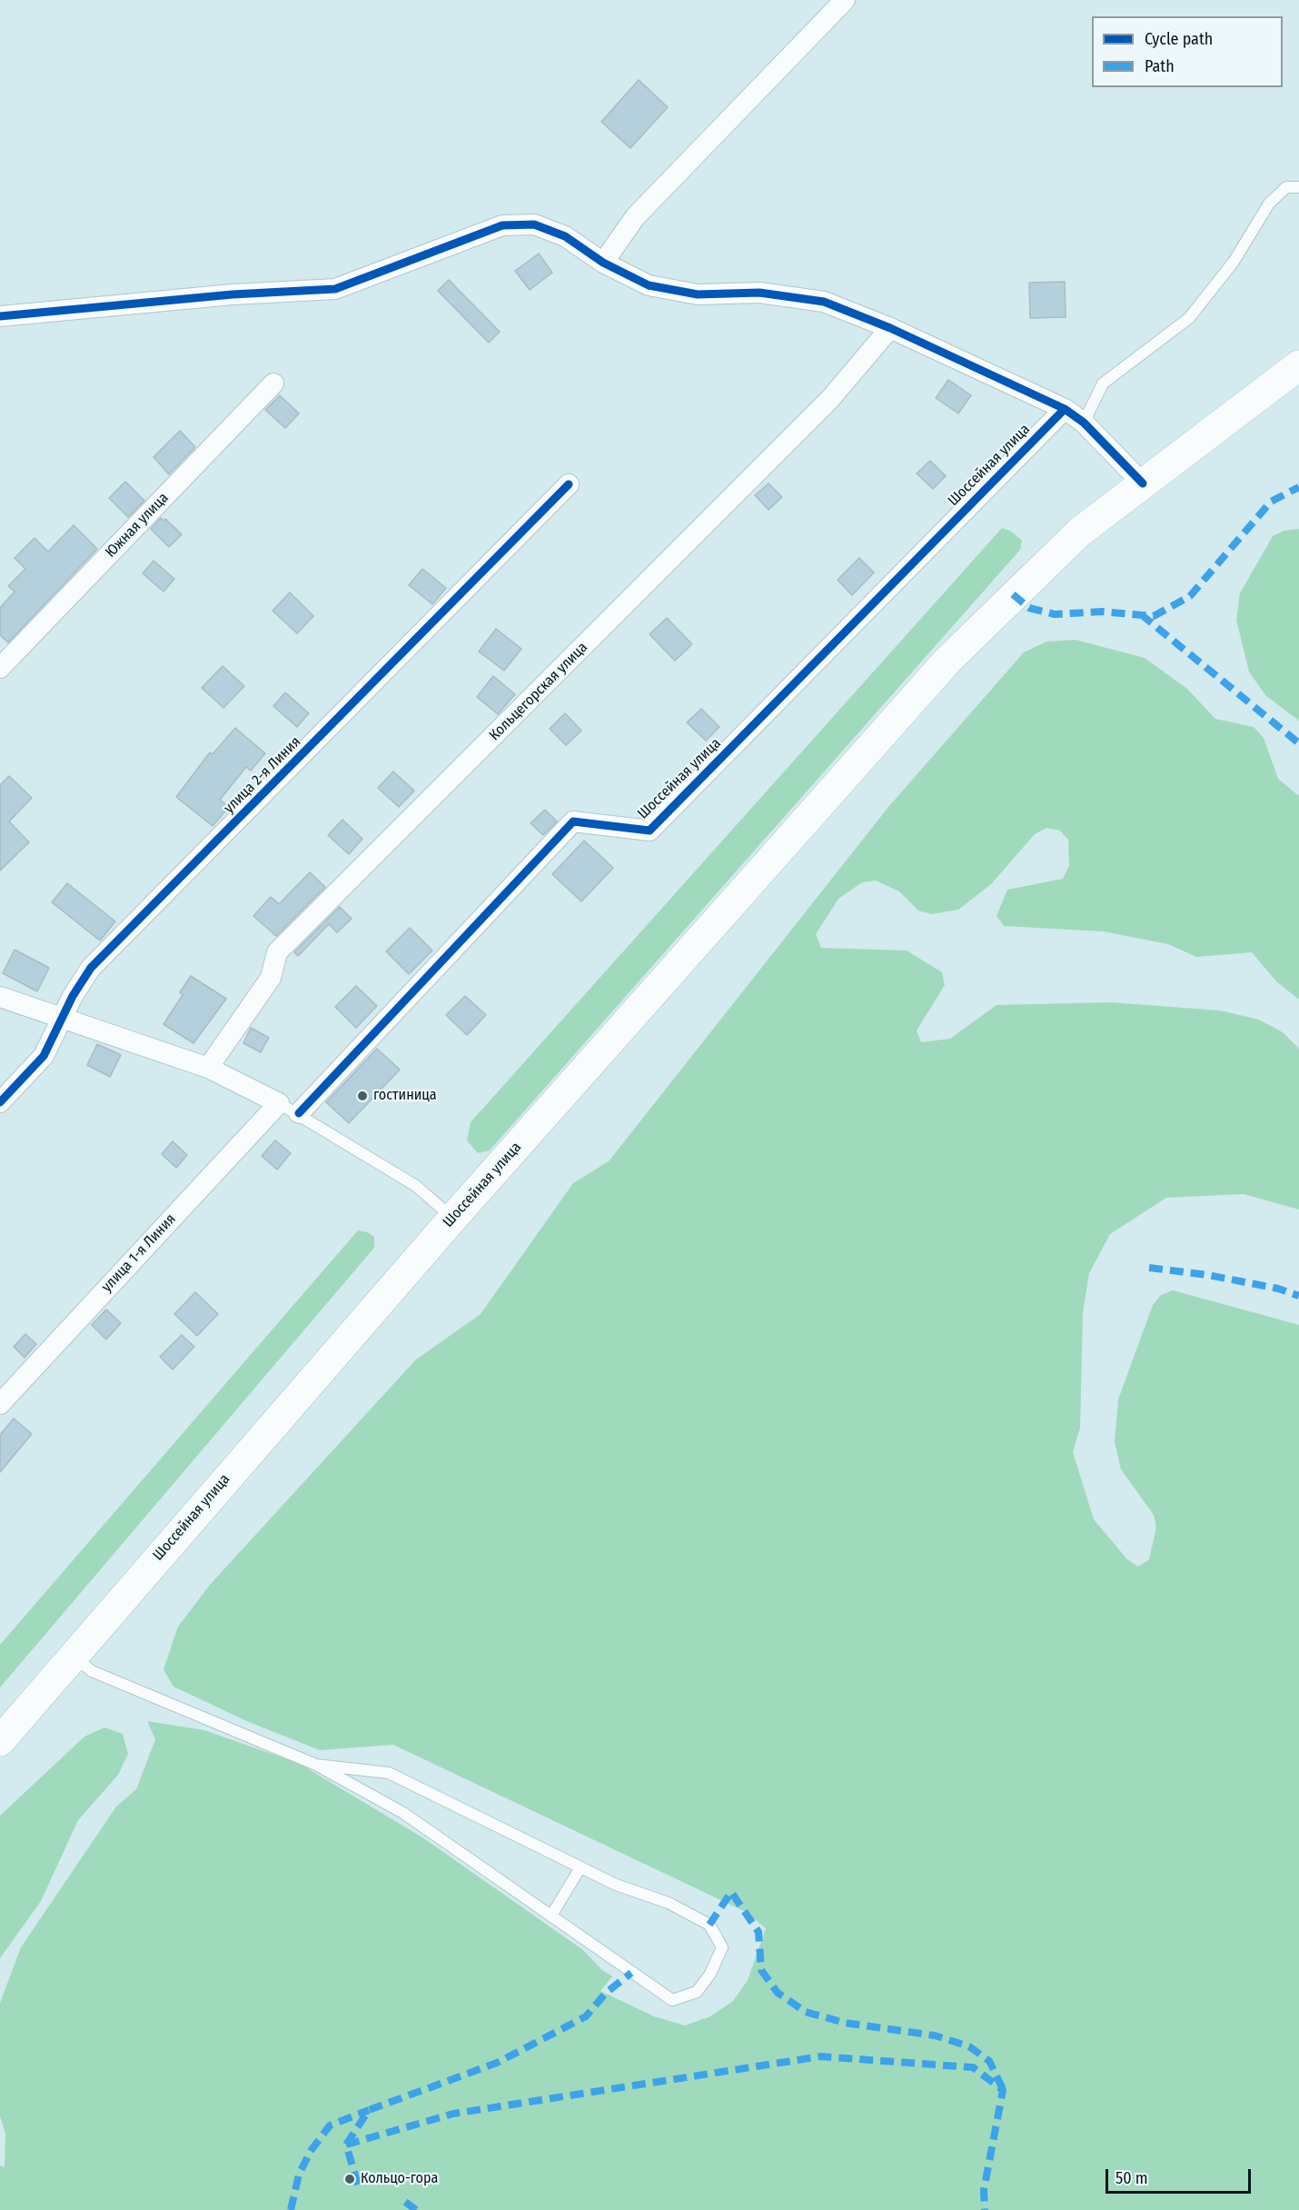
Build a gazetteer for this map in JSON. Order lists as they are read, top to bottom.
{
  "streets": {
    "main road": ["Шоссейная улица"],
    "street": [
      "Южная улица",
      "Кольцегорская улица",
      "улица 2-я Линия",
      "улица 1-я Линия"
    ]
  },
  "places": ["гостиница", "Кольцо-гора"],
  "legend": ["Cycle path", "Path"],
  "scale_bar": "50 m"
}
